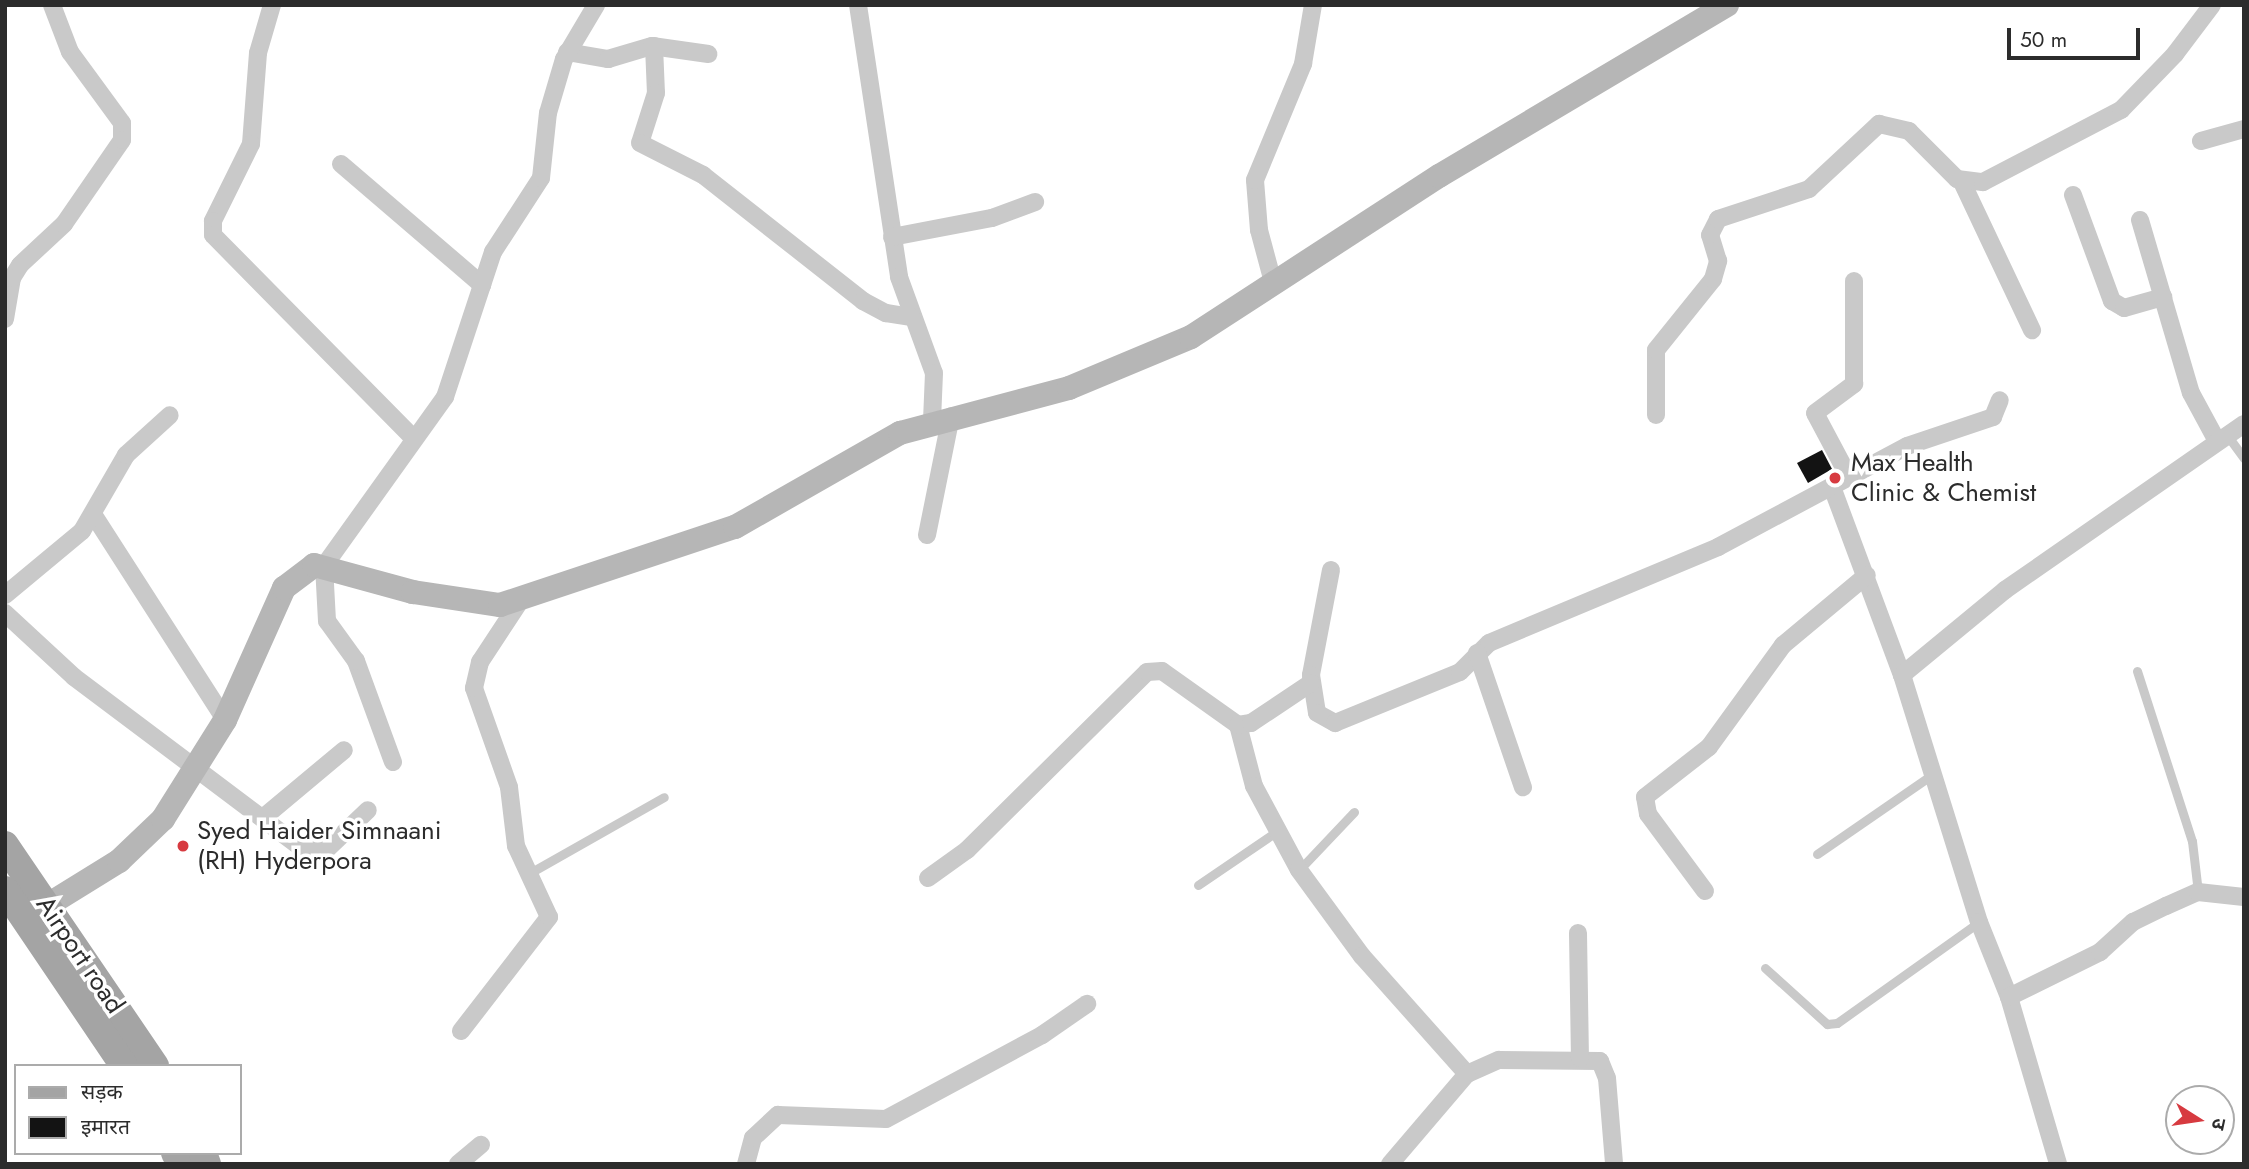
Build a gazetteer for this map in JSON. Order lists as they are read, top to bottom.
{
  "streets": {
    "main road": ["Airport road"]
  },
  "places": ["Max Health Clinic & Chemist", "Syed Haider Simnaani (RH) Hyderpora"],
  "legend": ["सड़क", "इमारत"],
  "scale_bar": "50 m",
  "north": "right"
}
